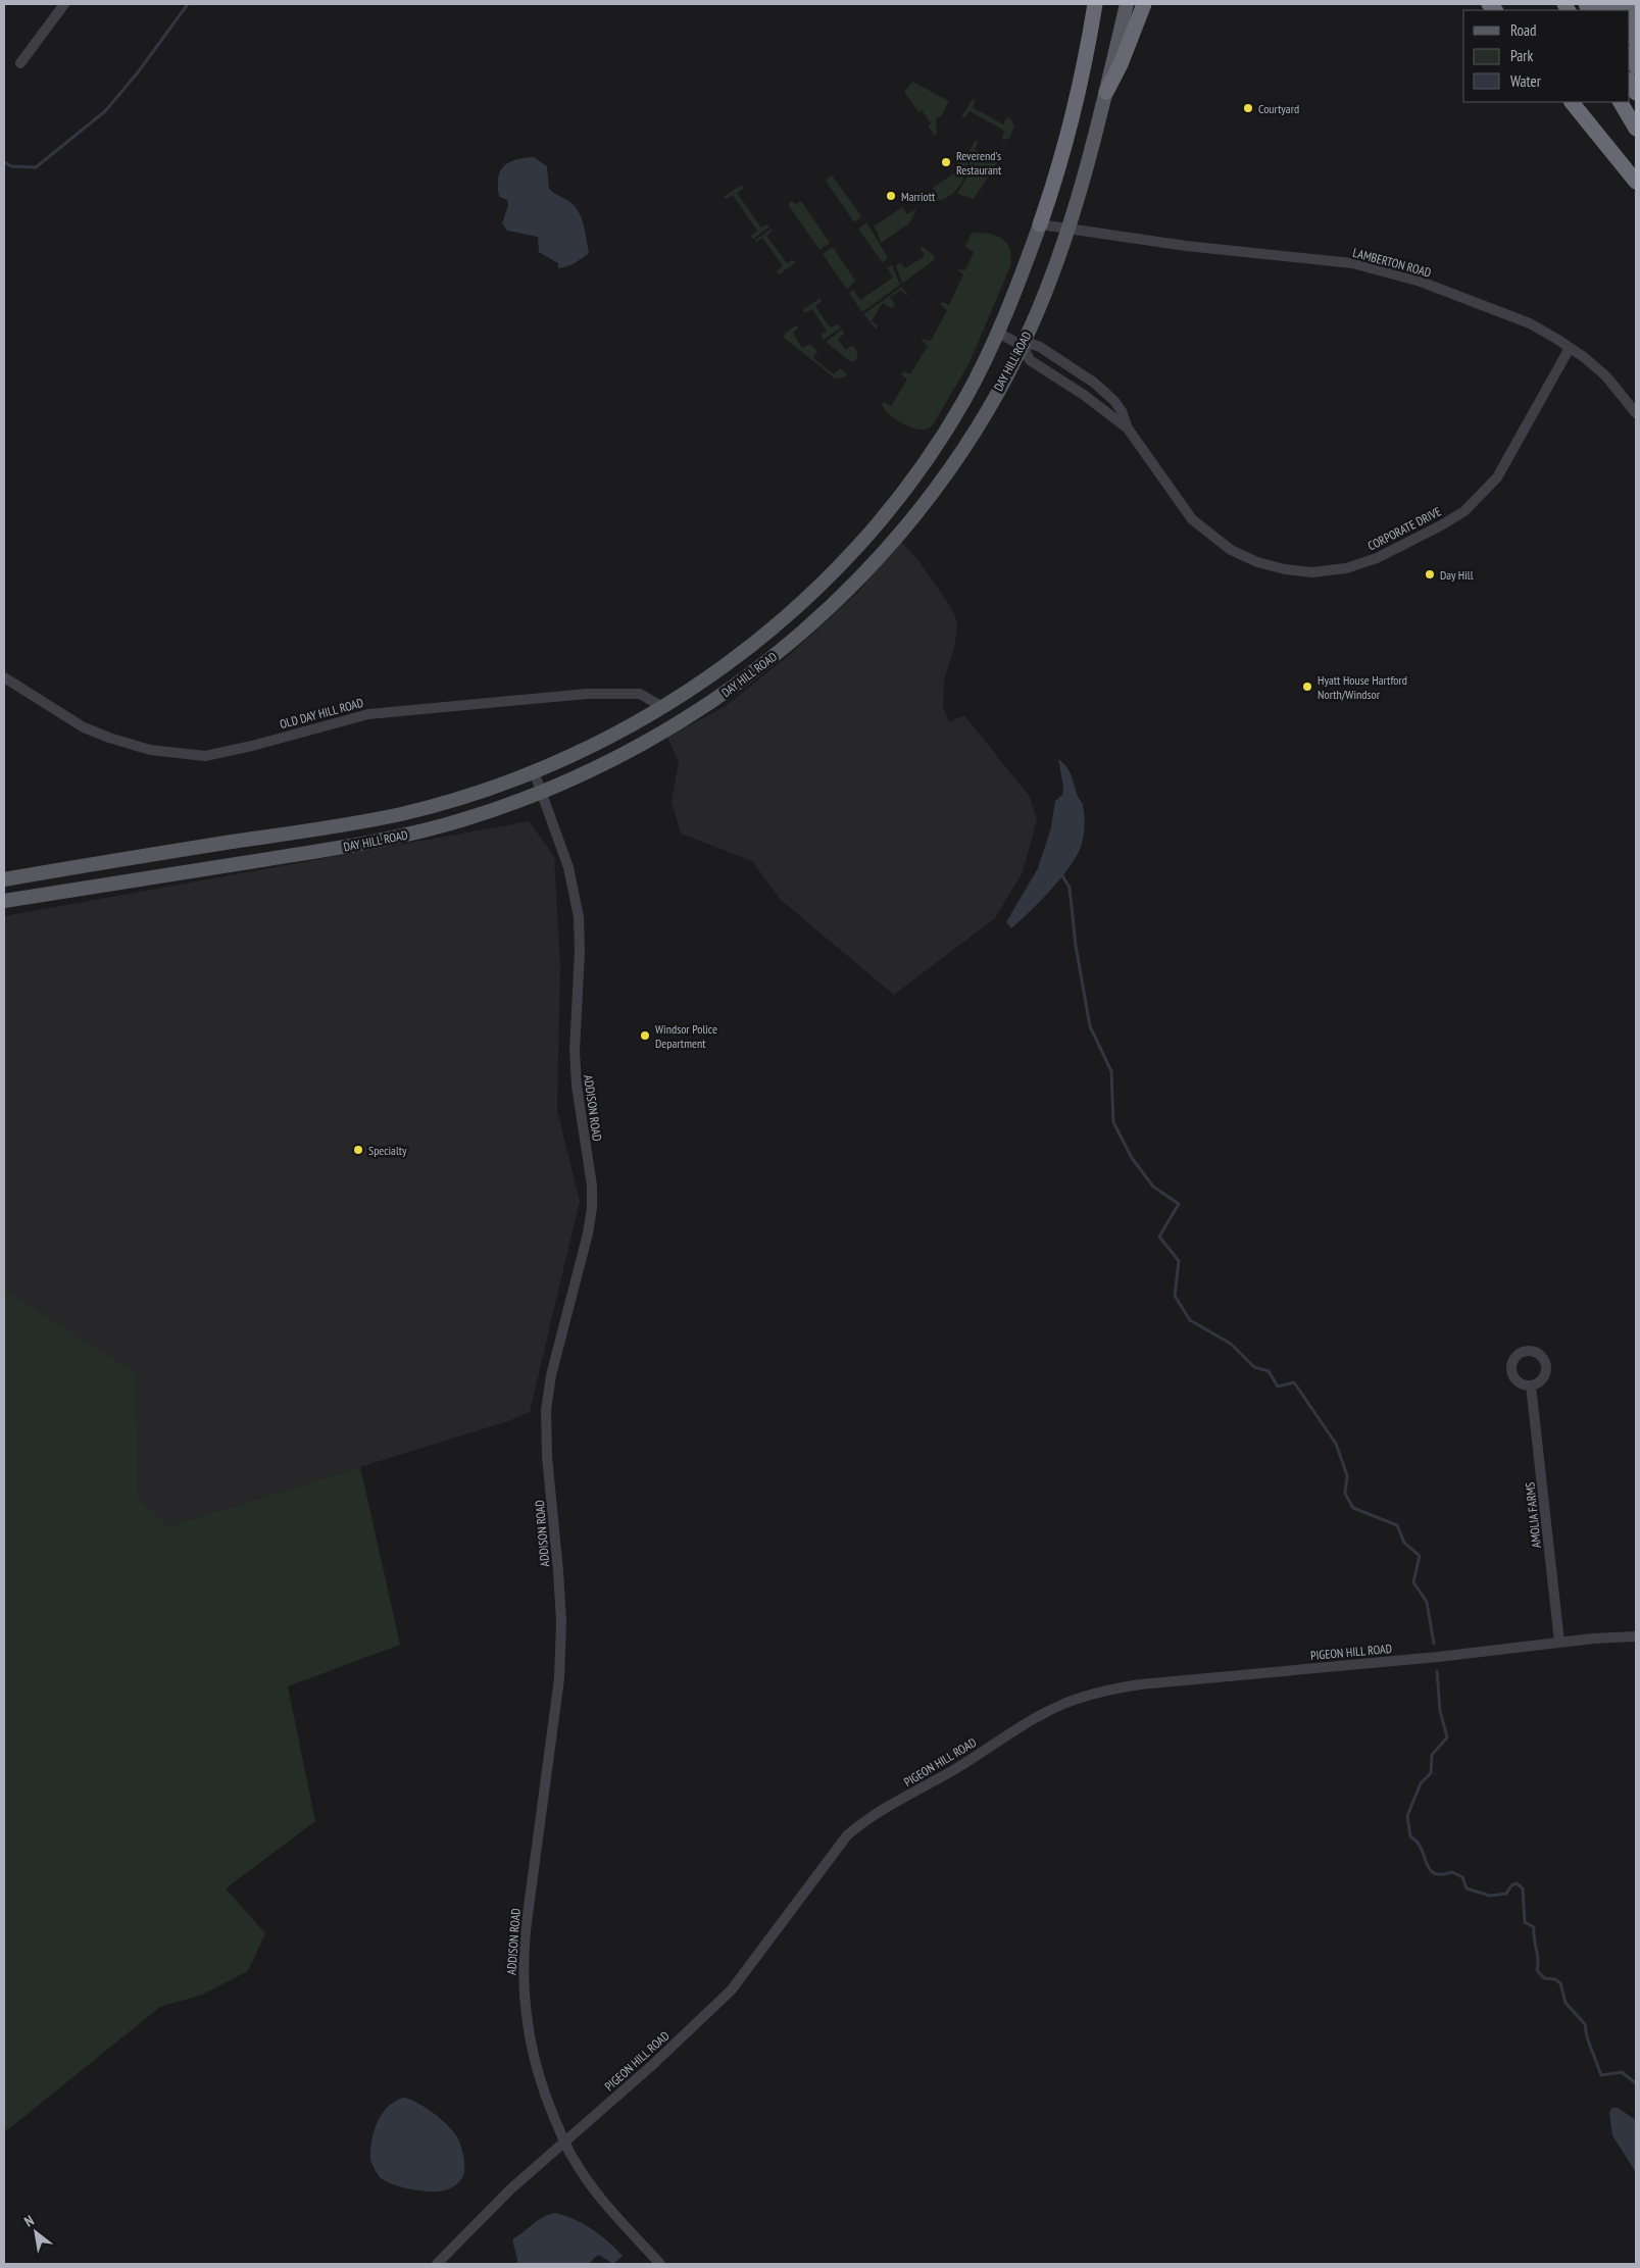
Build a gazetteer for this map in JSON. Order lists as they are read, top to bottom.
{
  "streets": {
    "main road": ["DAY HILL ROAD"],
    "street": [
      "LAMBERTON ROAD",
      "CORPORATE DRIVE",
      "OLD DAY HILL ROAD",
      "ADDISON ROAD",
      "AMOLIA FARMS",
      "PIGEON HILL ROAD"
    ]
  },
  "crossings": [
    ["LAMBERTON ROAD", "DAY HILL ROAD"],
    ["LAMBERTON ROAD", "CORPORATE DRIVE"],
    ["DAY HILL ROAD", "CORPORATE DRIVE"],
    ["DAY HILL ROAD", "OLD DAY HILL ROAD"],
    ["DAY HILL ROAD", "ADDISON ROAD"],
    ["ADDISON ROAD", "PIGEON HILL ROAD"],
    ["AMOLIA FARMS", "PIGEON HILL ROAD"]
  ],
  "places": [
    "Courtyard",
    "Reverend's Restaurant",
    "Marriott",
    "Day Hill",
    "Hyatt House Hartford North/Windsor",
    "Windsor Police Department",
    "Specialty"
  ],
  "legend": ["Road", "Park", "Water"],
  "north": "top left"
}
